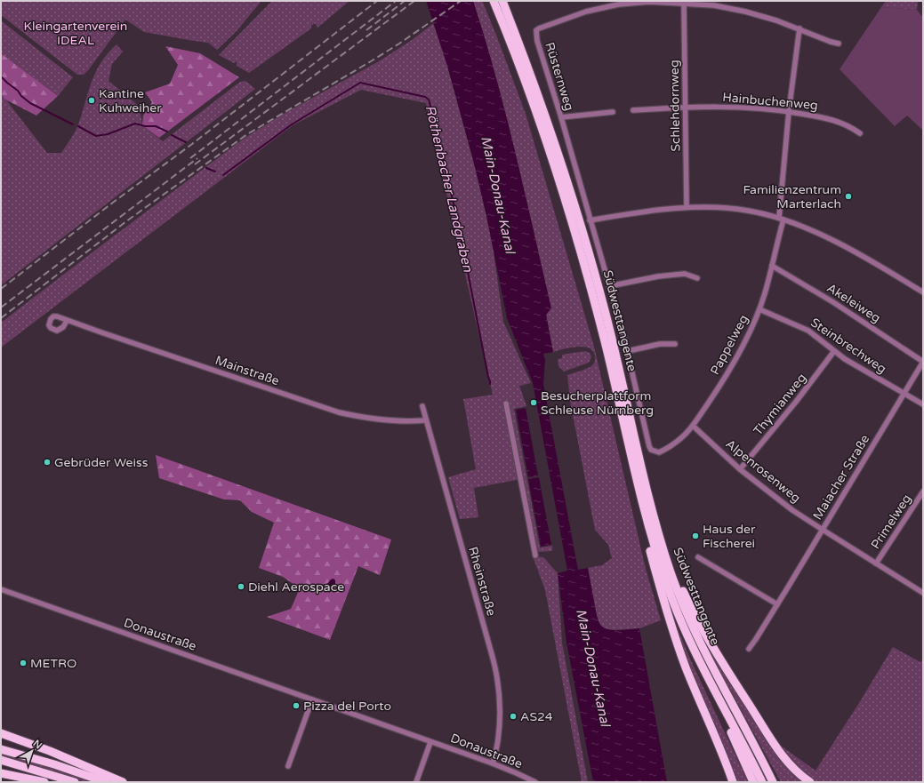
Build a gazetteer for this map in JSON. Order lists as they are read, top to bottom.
{
  "streets": {
    "highway": ["Südwesttangente"],
    "street": [
      "Rüsternweg",
      "Hainbuchenweg",
      "Schlehdornweg",
      "Akeleiweg",
      "Pappelweg",
      "Steinbrechweg",
      "Mainstraße",
      "Thymianweg",
      "Alpenrosenweg",
      "Maiacher Straße",
      "Primelweg",
      "Rheinstraße",
      "Donaustraße"
    ]
  },
  "crossings": [
    ["Rüsternweg", "Schlehdornweg"],
    ["Rüsternweg", "Pappelweg"],
    ["Hainbuchenweg", "Schlehdornweg"],
    ["Hainbuchenweg", "Pappelweg"],
    ["Akeleiweg", "Pappelweg"],
    ["Akeleiweg", "Maiacher Straße"],
    ["Pappelweg", "Steinbrechweg"],
    ["Pappelweg", "Alpenrosenweg"],
    ["Steinbrechweg", "Thymianweg"],
    ["Steinbrechweg", "Maiacher Straße"],
    ["Mainstraße", "Rheinstraße"],
    ["Thymianweg", "Alpenrosenweg"],
    ["Alpenrosenweg", "Maiacher Straße"],
    ["Alpenrosenweg", "Primelweg"],
    ["Rheinstraße", "Donaustraße"]
  ],
  "water": ["Röthenbacher Landgraben", "Main-Donau-Kanal"],
  "parks": ["Kleingartenverein IDEAL"],
  "places": [
    "Kantine Kuhweiher",
    "Familienzentrum Marterlach",
    "Besucherplattform Schleuse Nürnberg",
    "Gebrüder Weiss",
    "Haus der Fischerei",
    "Diehl Aerospace",
    "METRO",
    "Pizza del Porto",
    "AS24"
  ],
  "north": "top right"
}
